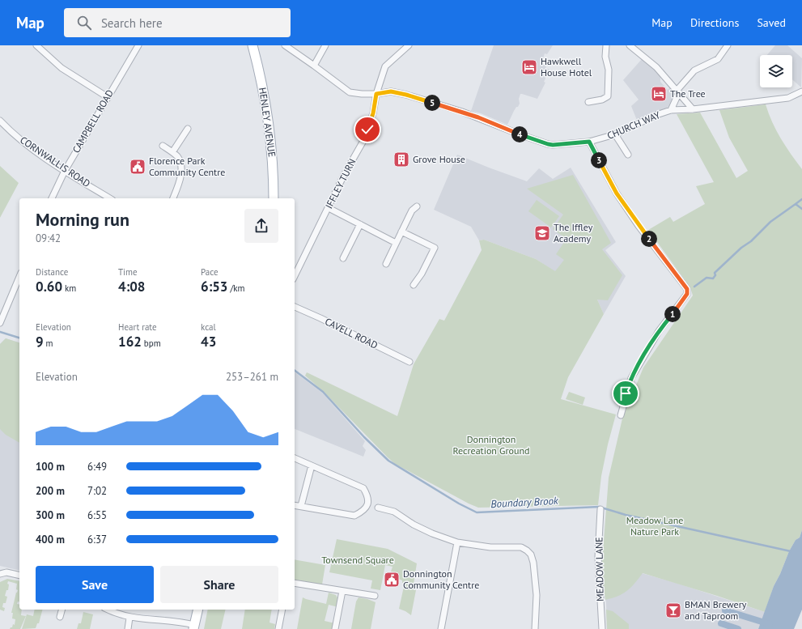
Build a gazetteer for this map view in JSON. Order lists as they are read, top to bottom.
{
  "streets": {
    "main road": ["HENLEY AVENUE"],
    "street": [
      "CAMPBELL ROAD",
      "CHURCH WAY",
      "CORNWALLIS ROAD",
      "IFFLEY TURN",
      "CAVELL ROAD",
      "MEADOW LANE"
    ]
  },
  "crossings": [
    ["CAMPBELL ROAD", "CORNWALLIS ROAD"],
    ["CHURCH WAY", "IFFLEY TURN"]
  ],
  "water": ["Boundary Brook"],
  "parks": ["Donnington Recreation Ground", "Meadow Lane Nature Park", "Townsend Square"],
  "places": {
    "hotel": ["Hawkwell House Hotel", "The Tree"],
    "building": ["Grove House"],
    "public building": ["Florence Park Community Centre", "Donnington Community Centre"],
    "school or university": ["The Iffley Academy"],
    "bar": ["BMAN Brewery and Taproom"]
  },
  "page": {
    "header": "Map",
    "search": "Search here",
    "nav": ["Map", "Directions", "Saved"],
    "pins": [
      "5",
      "4",
      "3",
      "2",
      "1"
    ],
    "heading": ["Morning run", "09:42"],
    "stats": [
      ["Distance", "0.60 km"],
      ["Time", "4:08"],
      ["Pace", "6:53 /km"],
      ["Elevation", "9 m"],
      ["Heart rate", "162 bpm"],
      ["kcal", "43"]
    ],
    "chart": ["Elevation", "253–261 m"],
    "list": [
      {
        "name": "100 m",
        "note": "6:49"
      },
      {
        "name": "200 m",
        "note": "7:02"
      },
      {
        "name": "300 m",
        "note": "6:55"
      },
      {
        "name": "400 m",
        "note": "6:37"
      }
    ],
    "buttons": ["Save", "Share"]
  }
}
